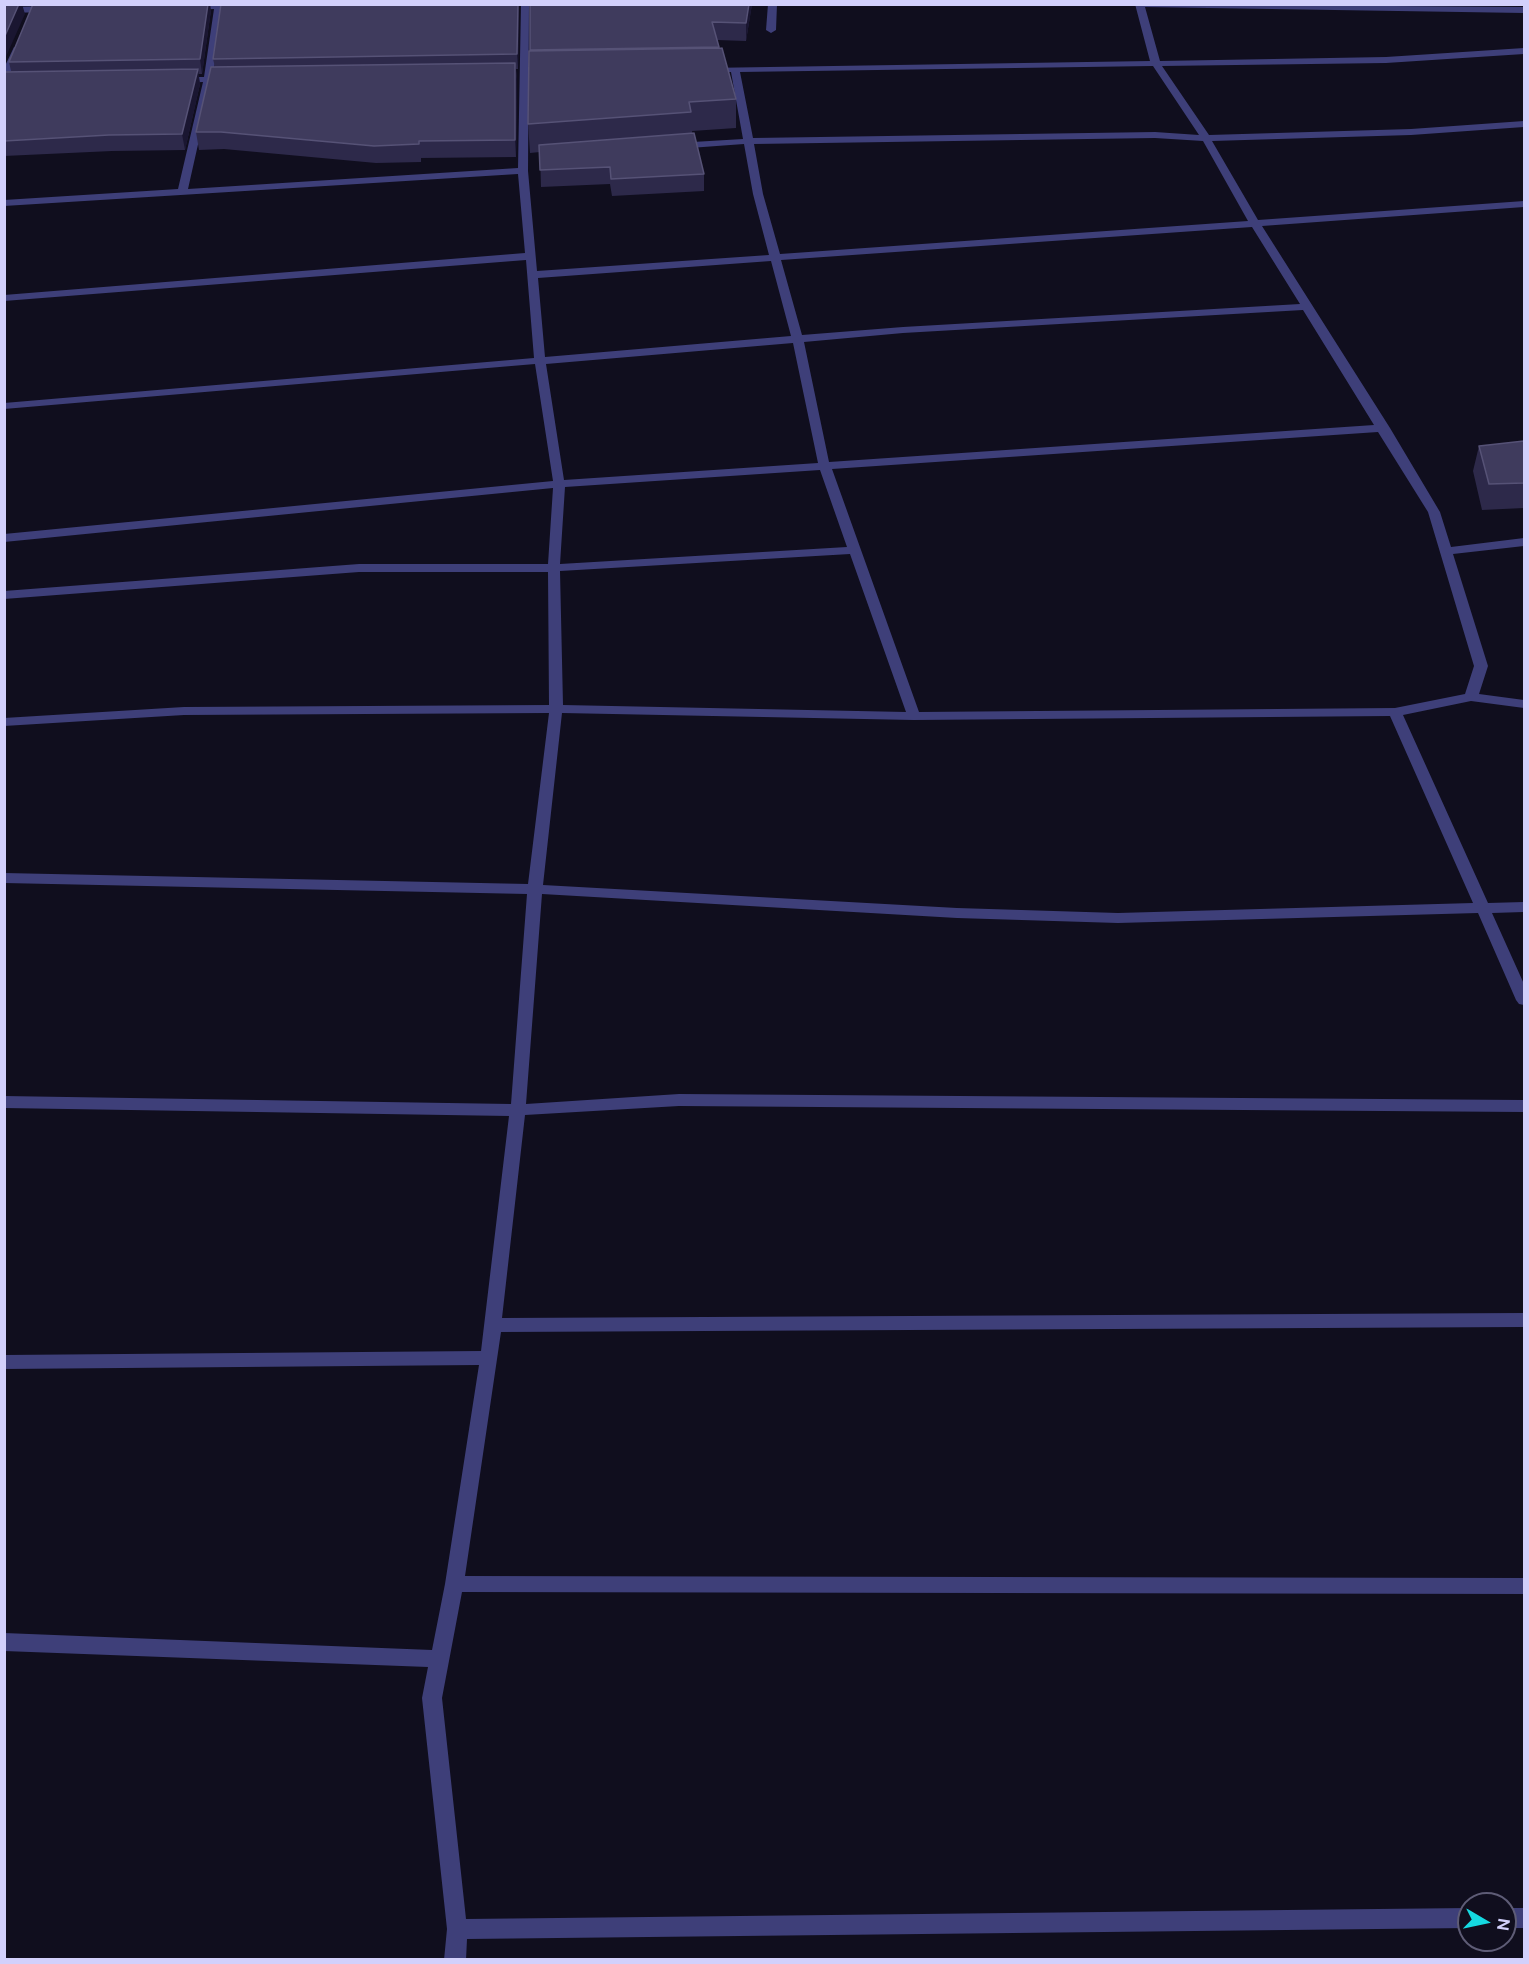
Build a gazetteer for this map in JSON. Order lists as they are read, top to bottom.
{
  "north": "right"
}
